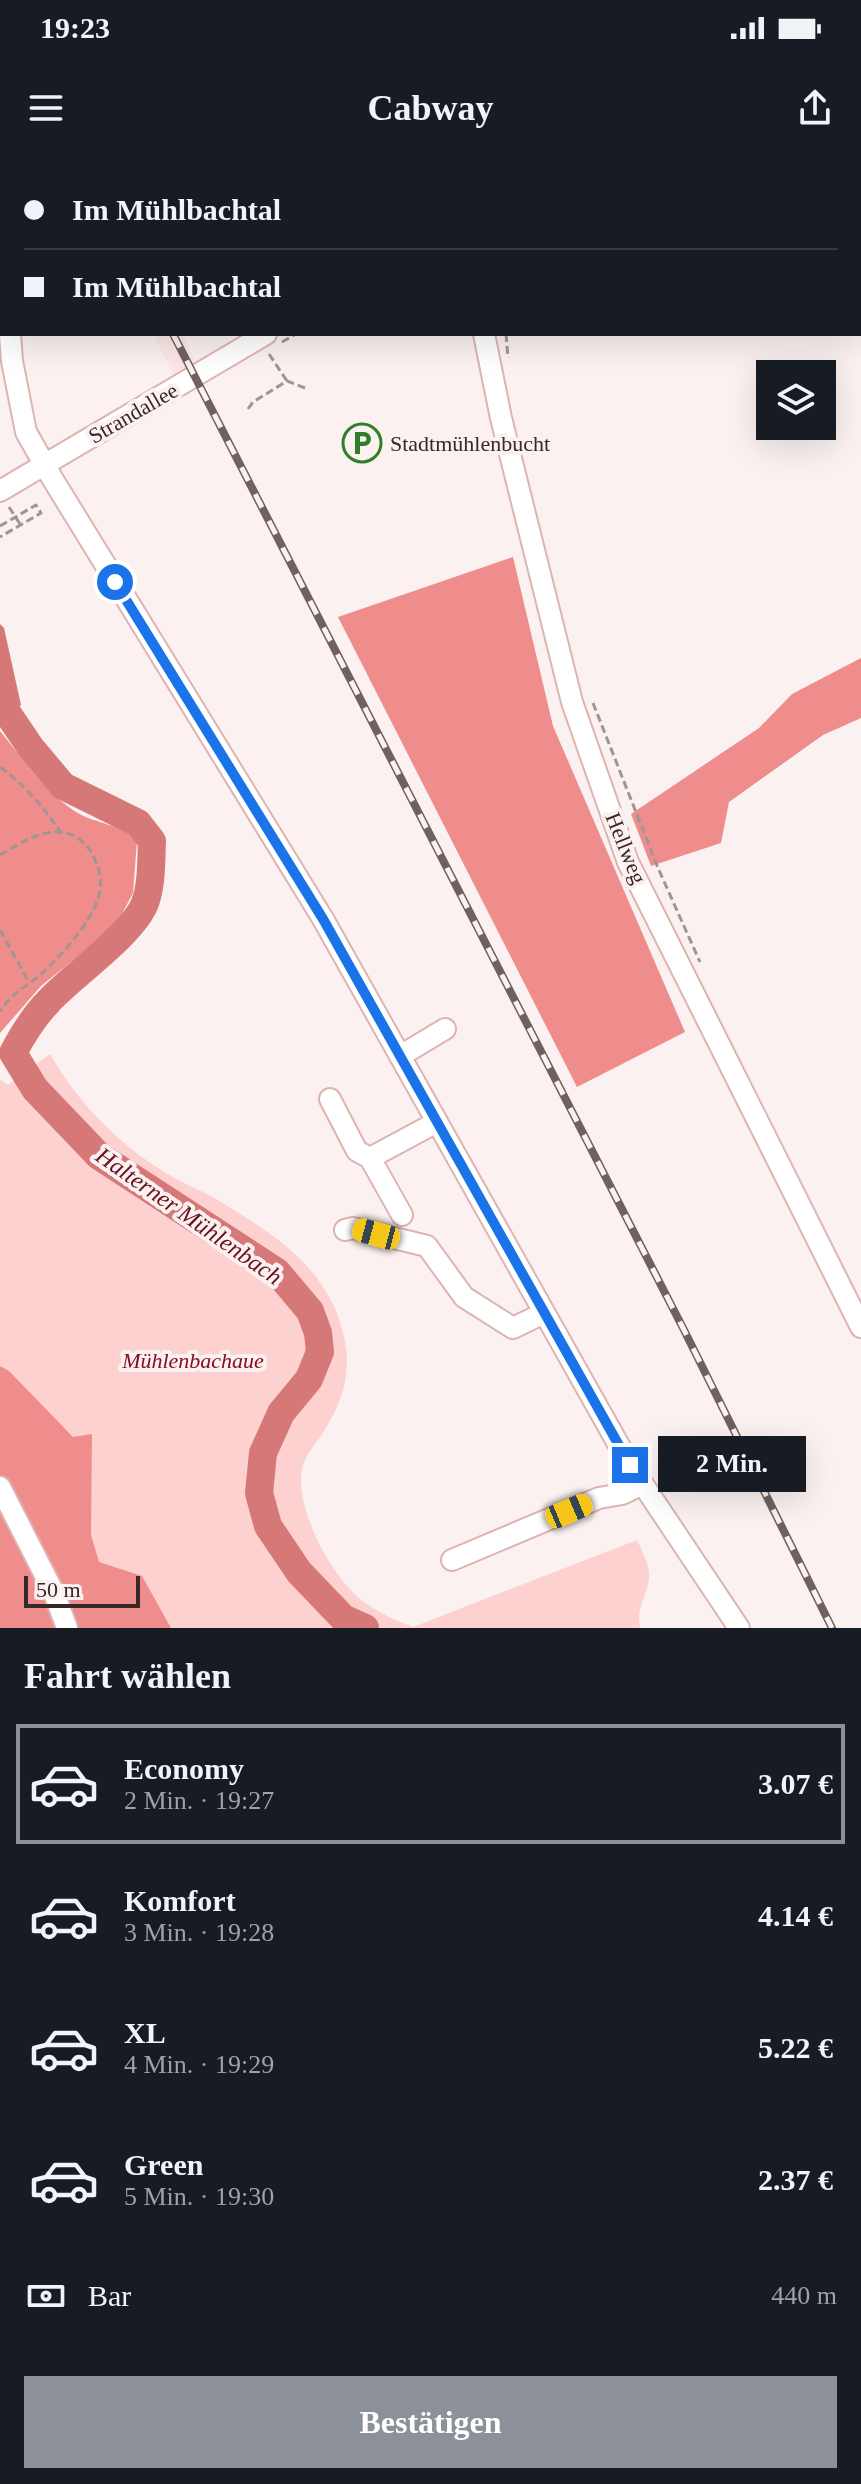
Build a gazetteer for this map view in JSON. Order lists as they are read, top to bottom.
{
  "streets": {
    "street": ["Strandallee", "Hellweg"]
  },
  "water": ["Halterner Mühlenbach"],
  "parks": ["Mühlenbachaue"],
  "places": {
    "parking": ["Stadtmühlenbucht"]
  },
  "scale_bar": "50 m",
  "page": {
    "status": "19:23",
    "header": "Cabway",
    "banner": ["Im Mühlbachtal", "Im Mühlbachtal"],
    "bubble": "2 Min.",
    "scale": "50 m",
    "heading": "Fahrt wählen",
    "list": [
      {
        "name": "Economy",
        "note": "2 Min. · 19:27",
        "value": "3.07 €"
      },
      {
        "name": "Komfort",
        "note": "3 Min. · 19:28",
        "value": "4.14 €"
      },
      {
        "name": "XL",
        "note": "4 Min. · 19:29",
        "value": "5.22 €"
      },
      {
        "name": "Green",
        "note": "5 Min. · 19:30",
        "value": "2.37 €"
      }
    ],
    "pay": ["Bar", "440 m"],
    "buttons": "Bestätigen"
  }
}
